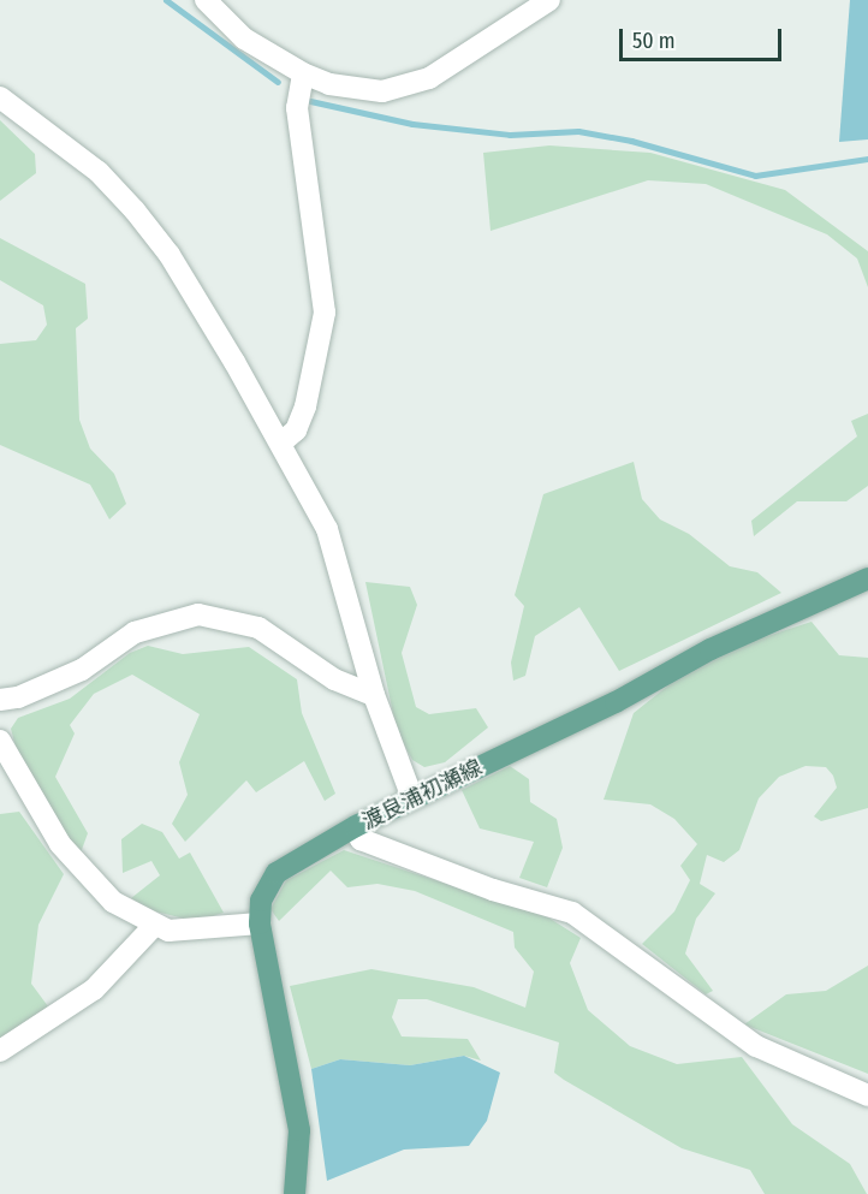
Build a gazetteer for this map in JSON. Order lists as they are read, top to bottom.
{
  "streets": {
    "main road": ["渡良浦初瀬線"]
  },
  "scale_bar": "50 m"
}
